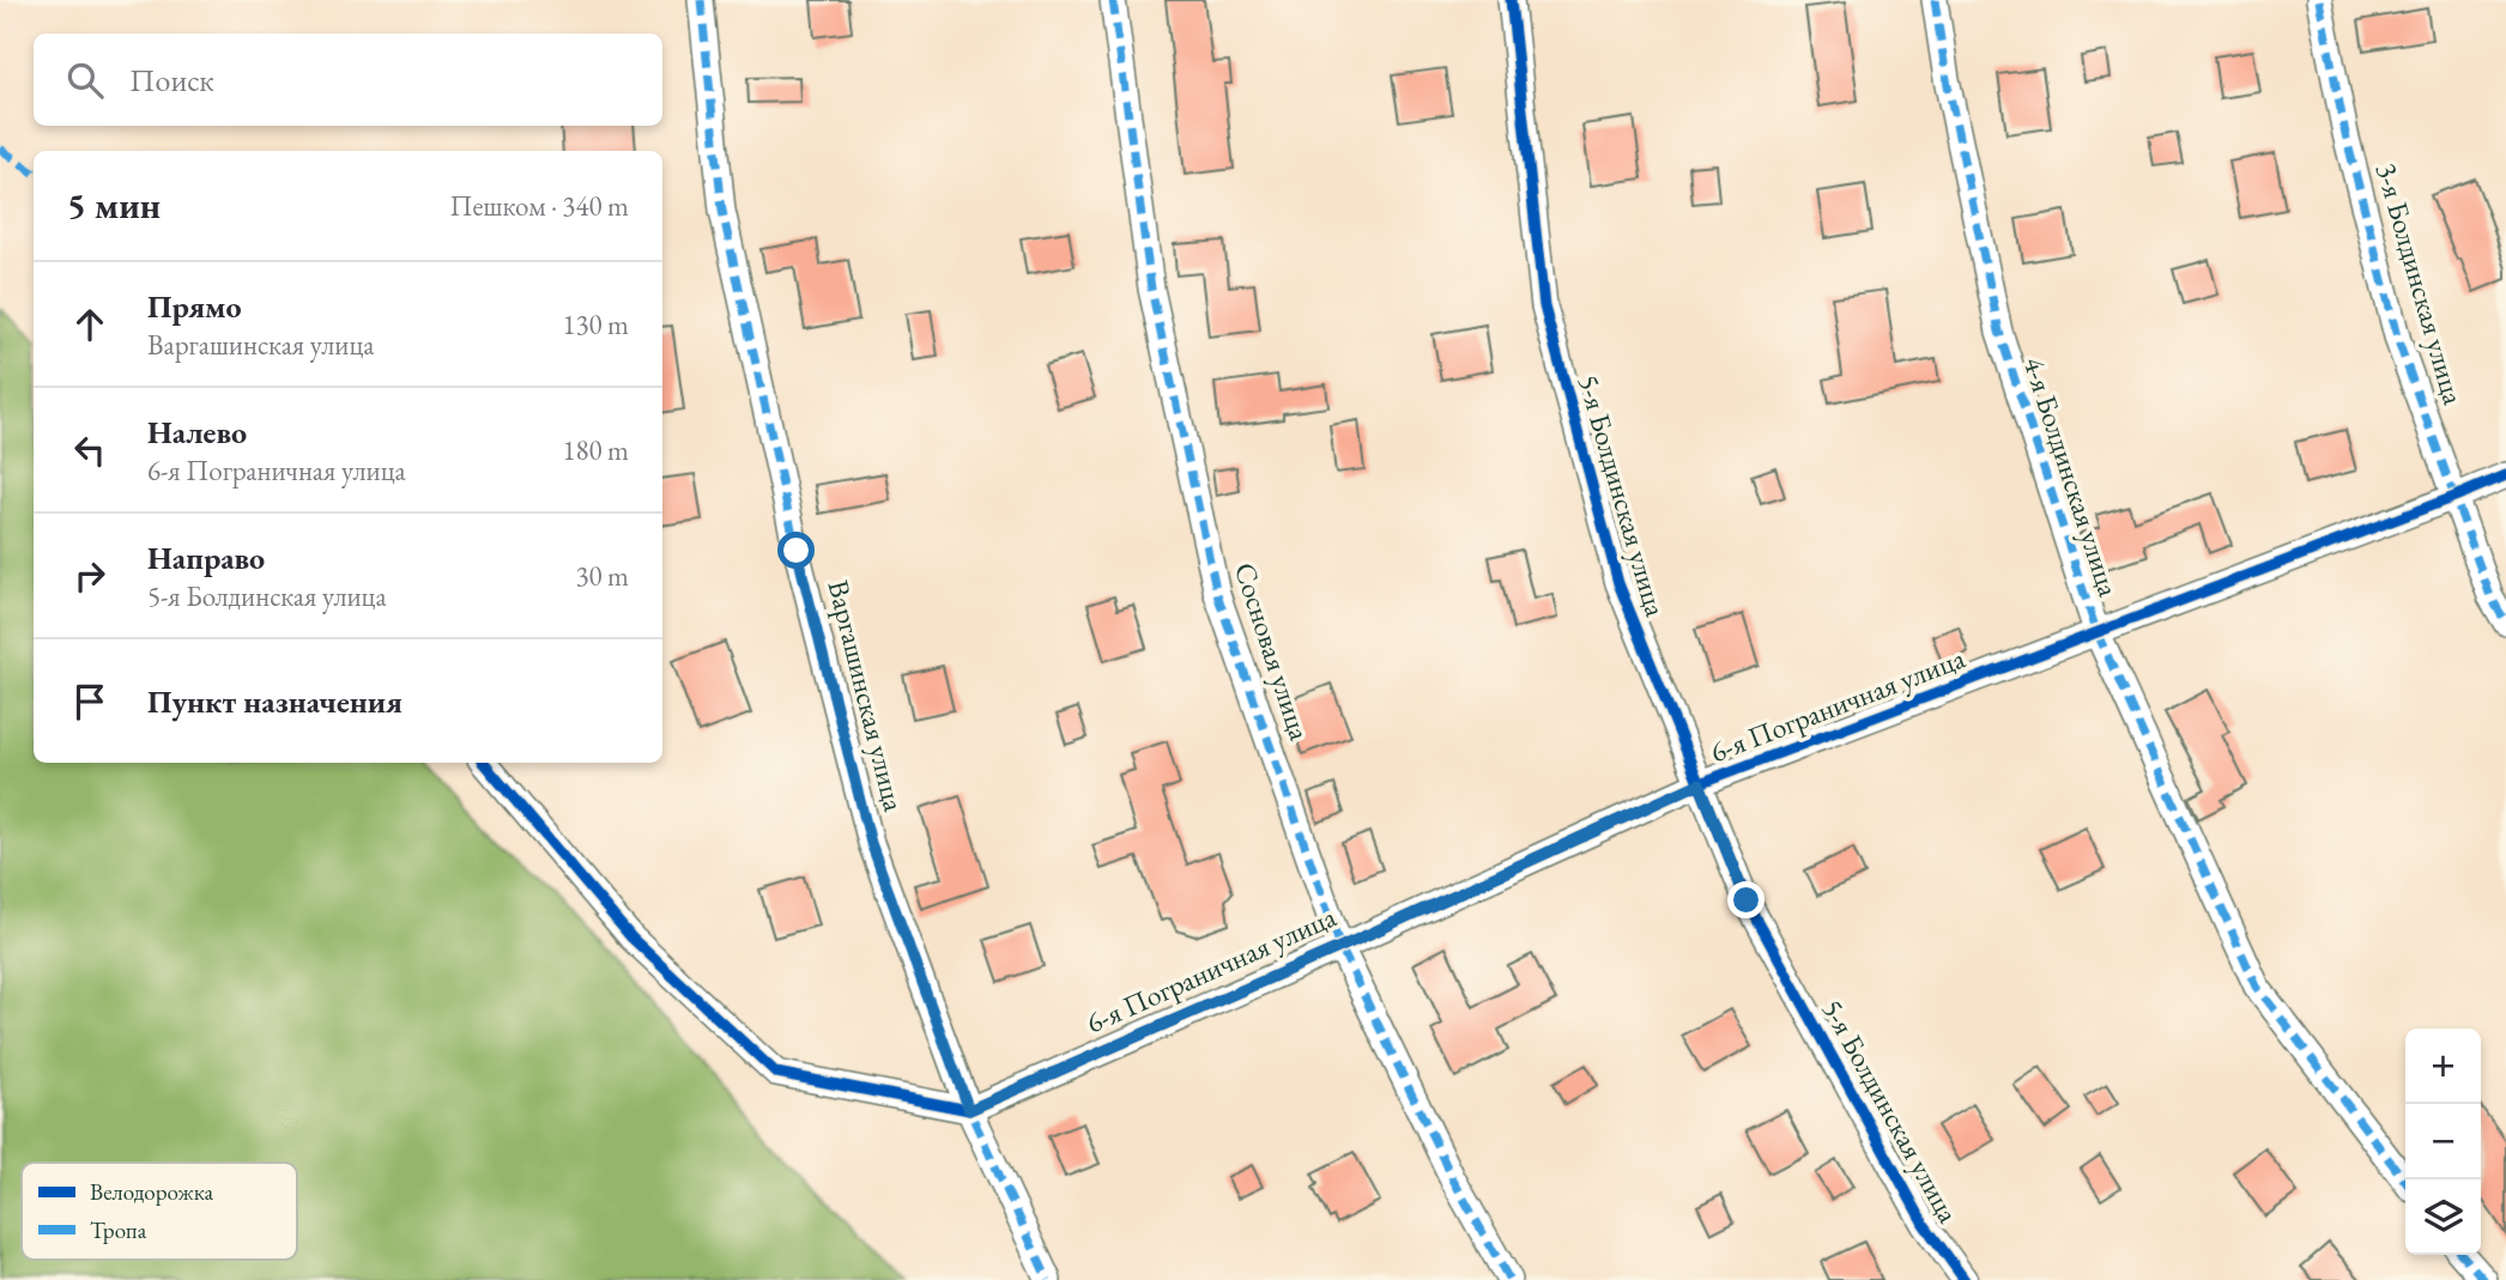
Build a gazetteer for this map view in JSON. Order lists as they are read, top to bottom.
{
  "streets": {
    "street": [
      "3-я Болдинская улица",
      "4-я Болдинская улица",
      "5-я Болдинская улица",
      "Сосновая улица",
      "Варгашинская улица",
      "6-я Пограничная улица"
    ]
  },
  "crossings": [
    ["3-я Болдинская улица", "6-я Пограничная улица"],
    ["4-я Болдинская улица", "6-я Пограничная улица"],
    ["5-я Болдинская улица", "6-я Пограничная улица"],
    ["Сосновая улица", "6-я Пограничная улица"],
    ["Варгашинская улица", "6-я Пограничная улица"]
  ],
  "legend": ["Велодорожка", "Тропа"],
  "page": {
    "search": "Поиск",
    "heading": ["5 мин", "Пешком · 340 m"],
    "list": [
      ["Прямо", "Варгашинская улица", "130 m"],
      ["Налево", "6-я Пограничная улица", "180 m"],
      ["Направо", "5-я Болдинская улица", "30 m"],
      "Пункт назначения"
    ],
    "map_buttons": ["+", "−"]
  }
}
